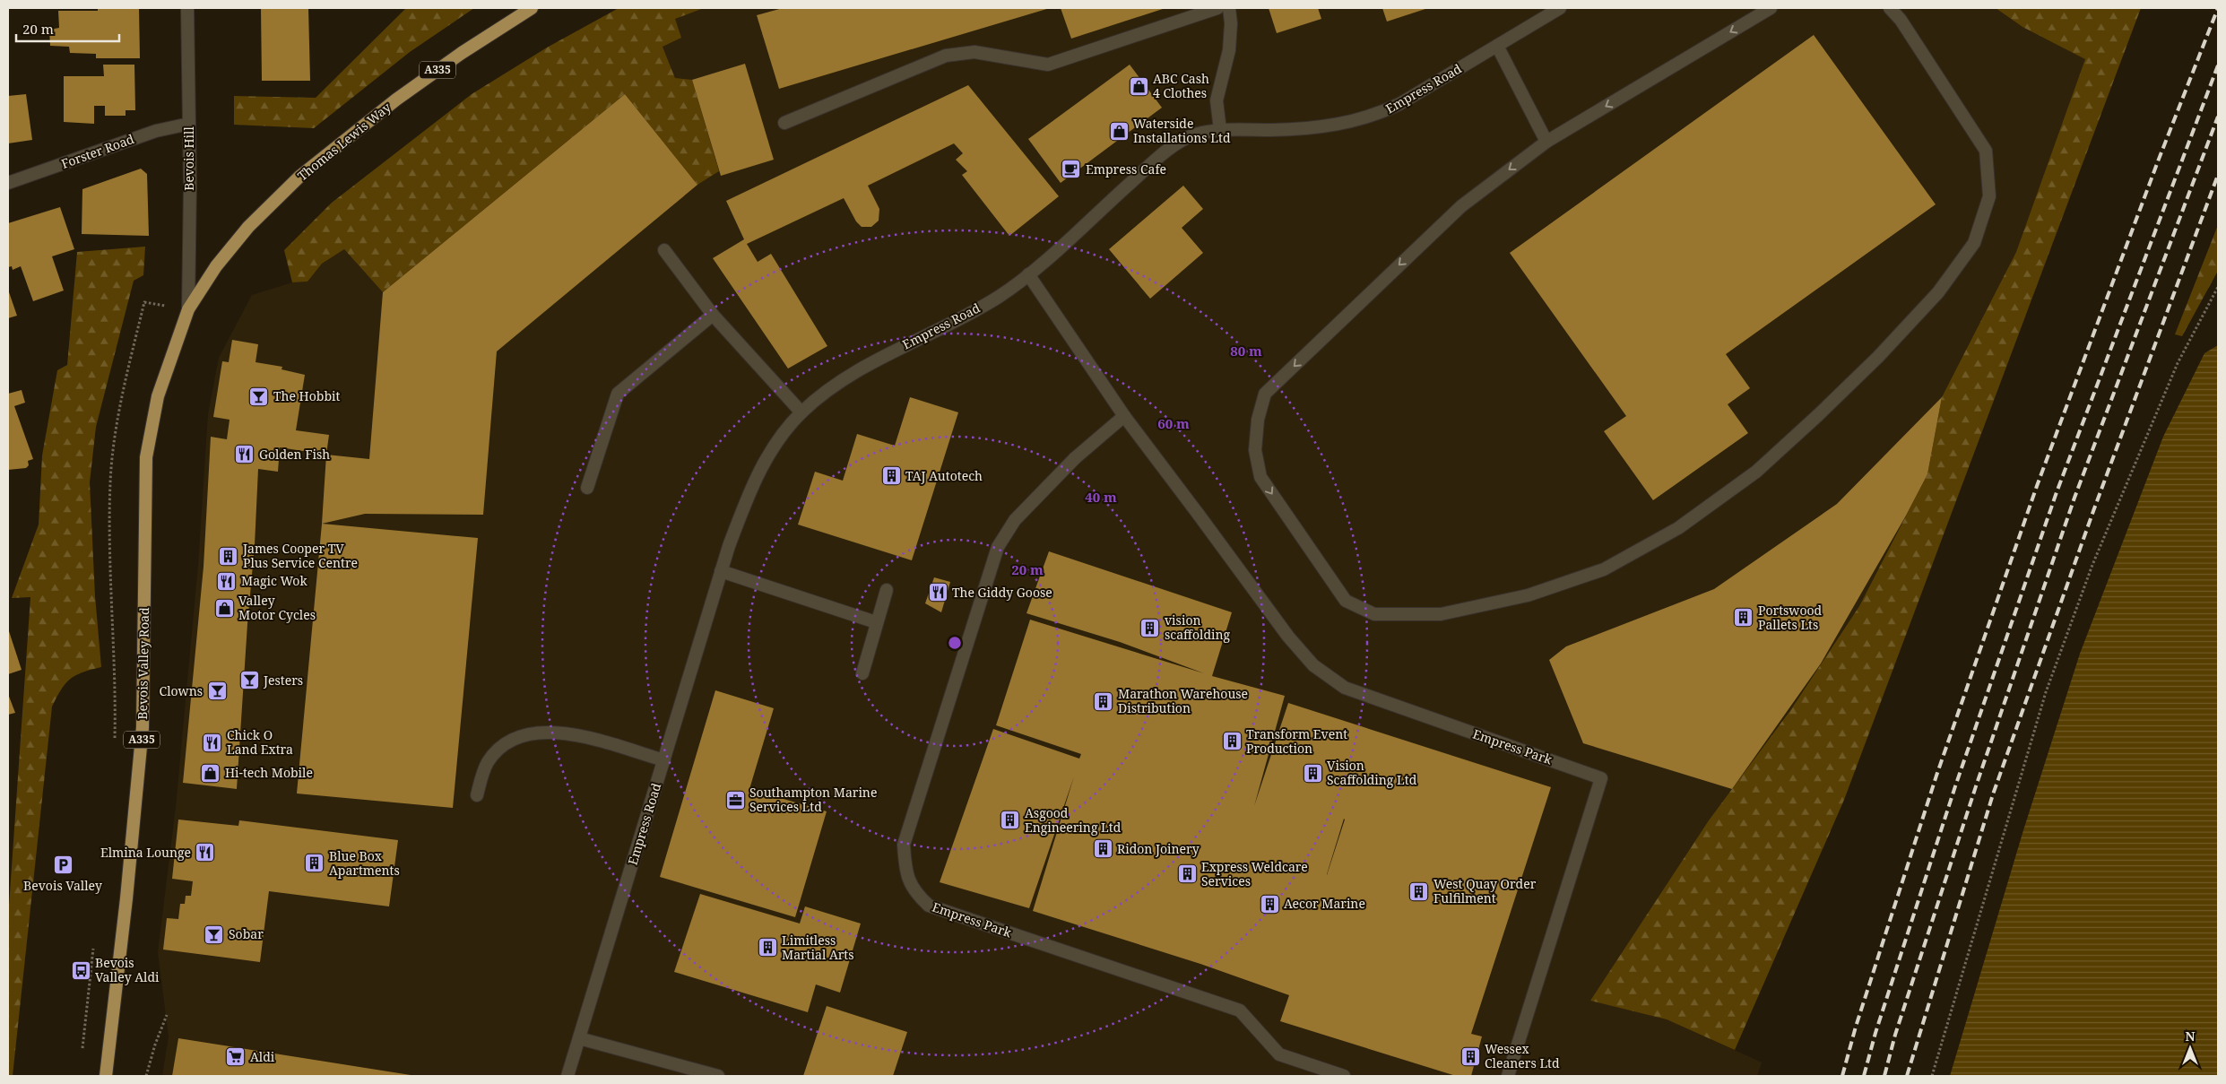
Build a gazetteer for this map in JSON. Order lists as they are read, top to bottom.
{
  "streets": {
    "main road": ["A335", "Thomas Lewis Way", "Bevois Valley Road"],
    "street": [
      "Empress Road",
      "Forster Road",
      "Bevois Hill",
      "Empress Park"
    ]
  },
  "crossings": [
    ["Thomas Lewis Way", "Bevois Hill"],
    ["Thomas Lewis Way", "Bevois Valley Road"],
    ["Forster Road", "Bevois Hill"],
    ["Bevois Hill", "Bevois Valley Road"]
  ],
  "places": {
    "shop": [
      "ABC Cash 4 Clothes",
      "Waterside Installations Ltd",
      "Valley Motor Cycles",
      "Hi-tech Mobile"
    ],
    "cafe": ["Empress Cafe"],
    "bar": [
      "The Hobbit",
      "Jesters",
      "Clowns",
      "Sobar"
    ],
    "restaurant": [
      "Golden Fish",
      "Magic Wok",
      "The Giddy Goose",
      "Chick O Land Extra",
      "Elmina Lounge"
    ],
    "building": [
      "TAJ Autotech",
      "James Cooper TV Plus Service Centre",
      "Portswood Pallets Lts",
      "vision scaffolding",
      "Marathon Warehouse Distribution",
      "Transform Event Production",
      "Vision Scaffolding Ltd",
      "Asgood Engineering Ltd",
      "Ridon Joinery",
      "Blue Box Apartments",
      "Express Weldcare Services",
      "West Quay Order Fulfilment",
      "Aecor Marine",
      "Limitless Martial Arts",
      "Wessex Cleaners Ltd"
    ],
    "office": ["Southampton Marine Services Ltd"],
    "parking": ["Bevois Valley"],
    "bus stop": ["Bevois Valley Aldi"],
    "supermarket": ["Aldi"]
  },
  "scale_bar": "20 m",
  "north": "top",
  "rings": [
    "80 m",
    "60 m",
    "40 m",
    "20 m"
  ]
}
